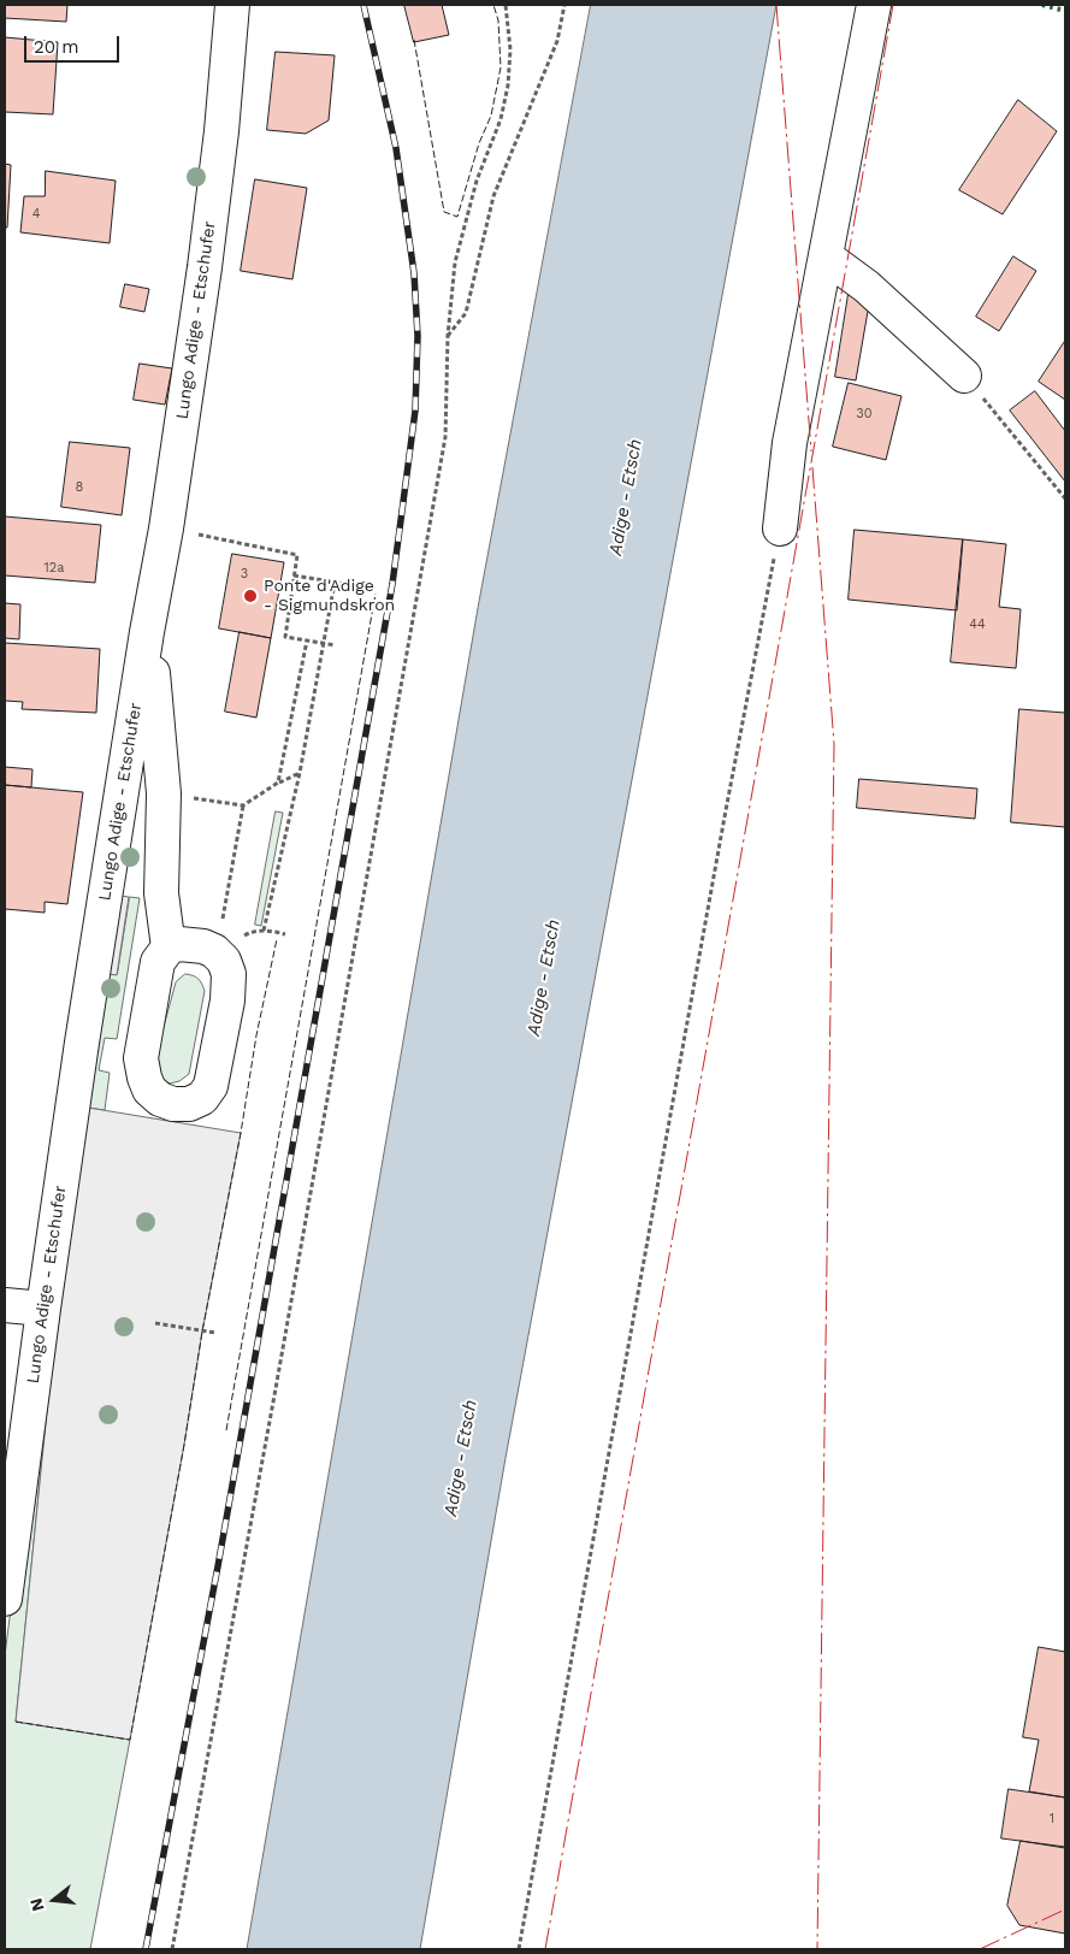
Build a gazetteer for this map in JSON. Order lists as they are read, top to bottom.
{
  "streets": {
    "street": ["Lungo Adige - Etschufer"]
  },
  "water": ["Adige - Etsch"],
  "places": ["Ponte d'Adige - Sigmundskron"],
  "house_numbers": [
    "4",
    "30",
    "8",
    "12a",
    "3",
    "44",
    "1"
  ],
  "scale_bar": "20 m",
  "north": "left"
}
